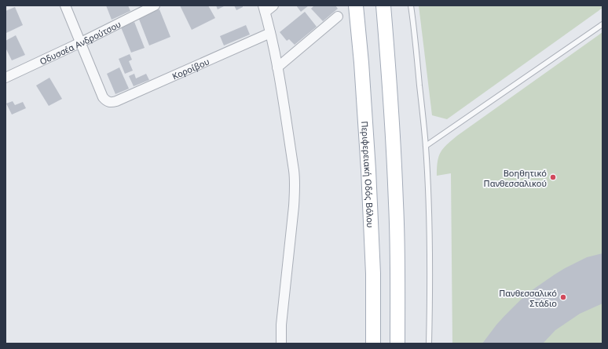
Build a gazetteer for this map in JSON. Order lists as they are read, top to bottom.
{
  "streets": {
    "main road": ["Περιφερειακή Οδός Βόλου"],
    "street": ["Οδυσσέα Ανδρούτσου", "Κοροίβου"]
  },
  "crossings": [
    ["Οδυσσέα Ανδρούτσου", "Κοροίβου"]
  ],
  "places": ["Βοηθητικό Πανθεσσαλικού", "Πανθεσσαλικό Στάδιο"]
}
